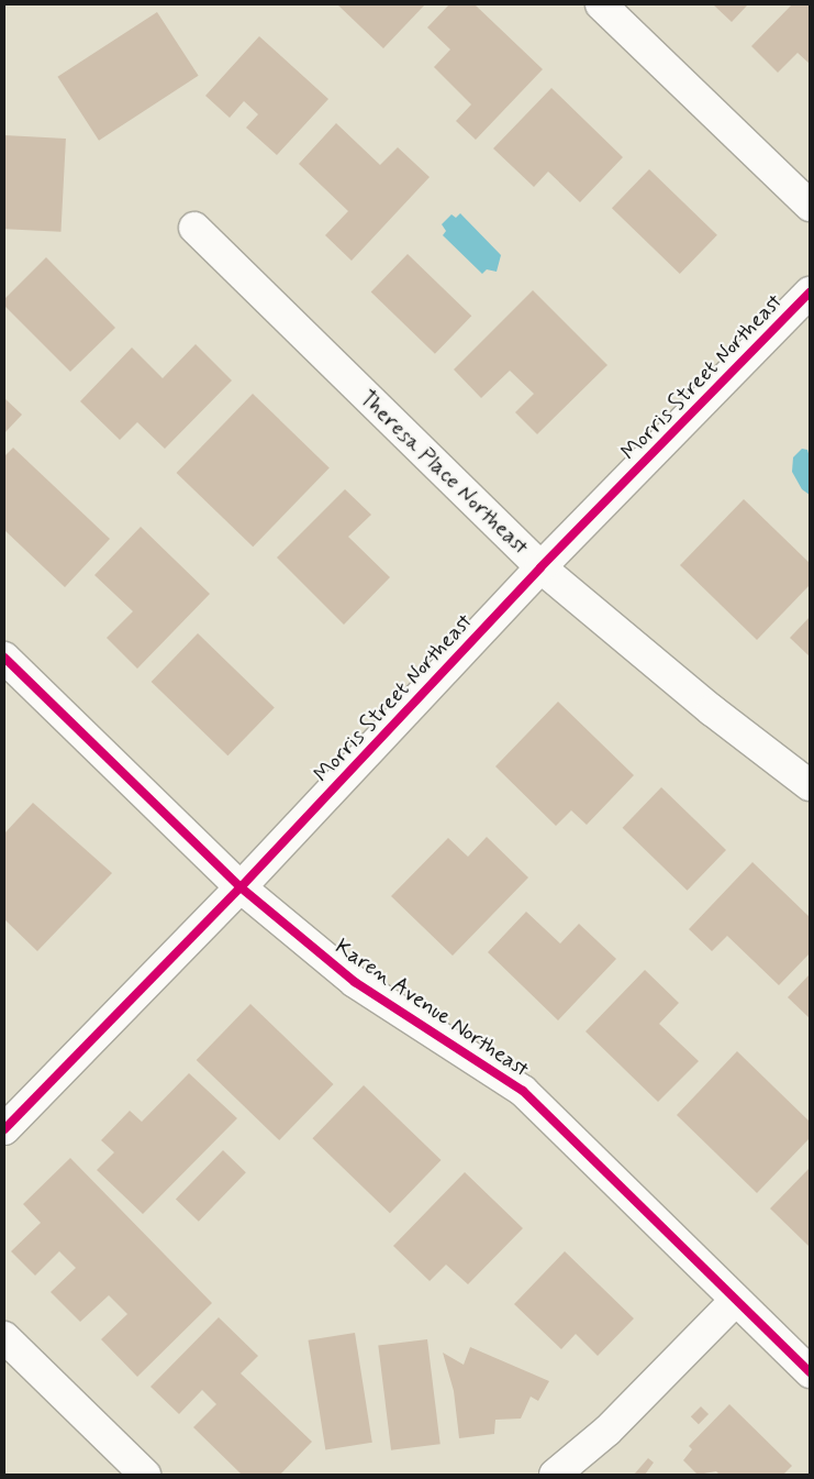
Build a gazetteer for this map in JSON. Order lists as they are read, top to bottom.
{
  "streets": {
    "street": ["Morris Street Northeast", "Theresa Place Northeast", "Karen Avenue Northeast"]
  },
  "crossings": [
    ["Morris Street Northeast", "Theresa Place Northeast"],
    ["Morris Street Northeast", "Karen Avenue Northeast"]
  ]
}
